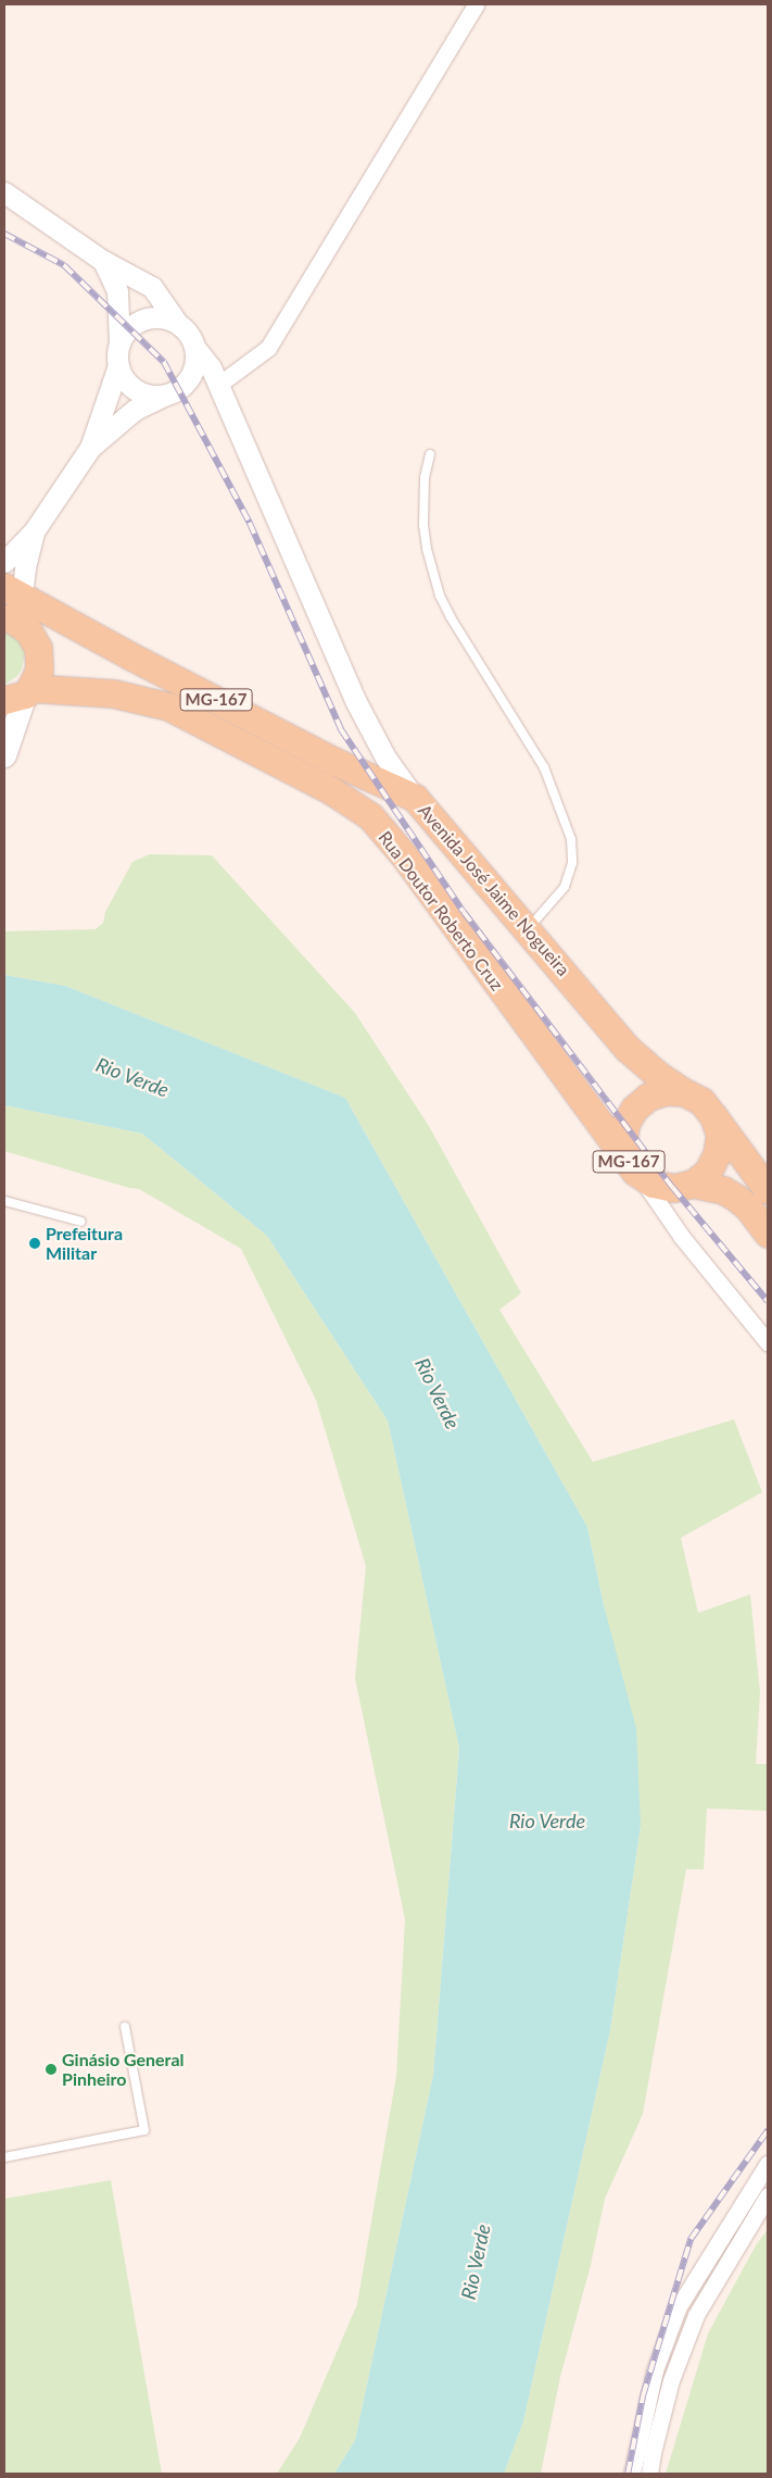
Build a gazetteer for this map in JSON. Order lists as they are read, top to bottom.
{
  "streets": {
    "main road": ["MG-167", "Avenida José Jaime Nogueira", "Rua Doutor Roberto Cruz"]
  },
  "crossings": [
    ["MG-167", "Avenida José Jaime Nogueira"],
    ["MG-167", "Rua Doutor Roberto Cruz"],
    ["Avenida José Jaime Nogueira", "Rua Doutor Roberto Cruz"]
  ],
  "water": ["Rio Verde"],
  "places": ["Prefeitura Militar", "Ginásio General Pinheiro"]
}
